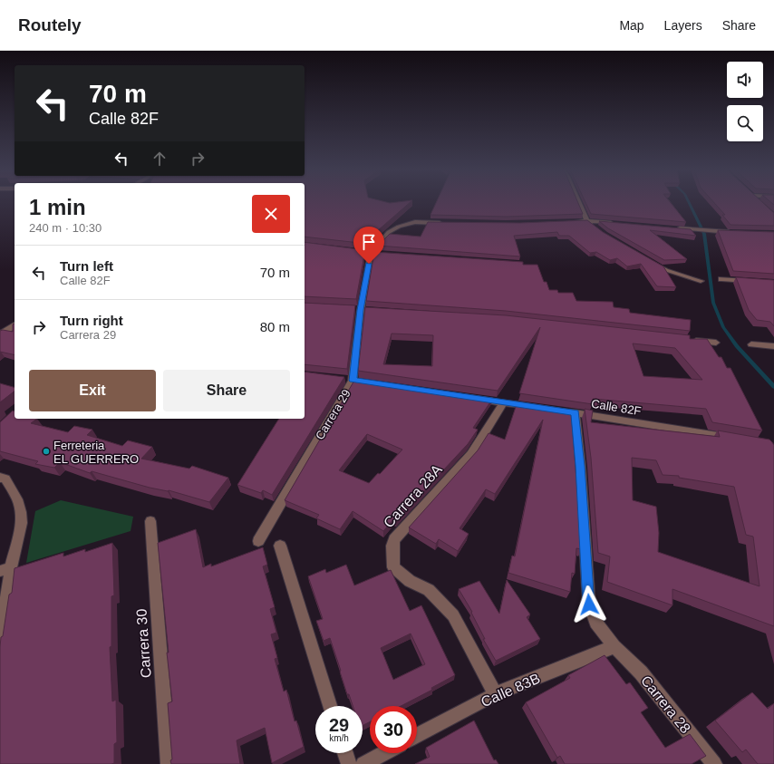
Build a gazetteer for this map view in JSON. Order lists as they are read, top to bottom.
{
  "streets": {
    "street": [
      "Calle 82F",
      "Carrera 29",
      "Carrera 28A",
      "Carrera 30",
      "Calle 83B",
      "Carrera 28"
    ]
  },
  "crossings": [
    ["Calle 82F", "Carrera 28A"],
    ["Calle 82F", "Carrera 28"],
    ["Carrera 28A", "Calle 83B"],
    ["Calle 83B", "Carrera 28"]
  ],
  "places": ["Ferreteria EL GUERRERO"],
  "page": {
    "header": "Routely",
    "nav": ["Map", "Layers", "Share"],
    "turn": ["70 m", "Calle 82F"],
    "heading": ["1 min", "240 m · 10:30"],
    "list": [
      {
        "name": "Turn left",
        "note": "Calle 82F",
        "value": "70 m"
      },
      {
        "name": "Turn right",
        "note": "Carrera 29",
        "value": "80 m"
      }
    ],
    "buttons": ["Exit", "Share"],
    "speed": "29 km/h",
    "limit": "30"
  }
}
